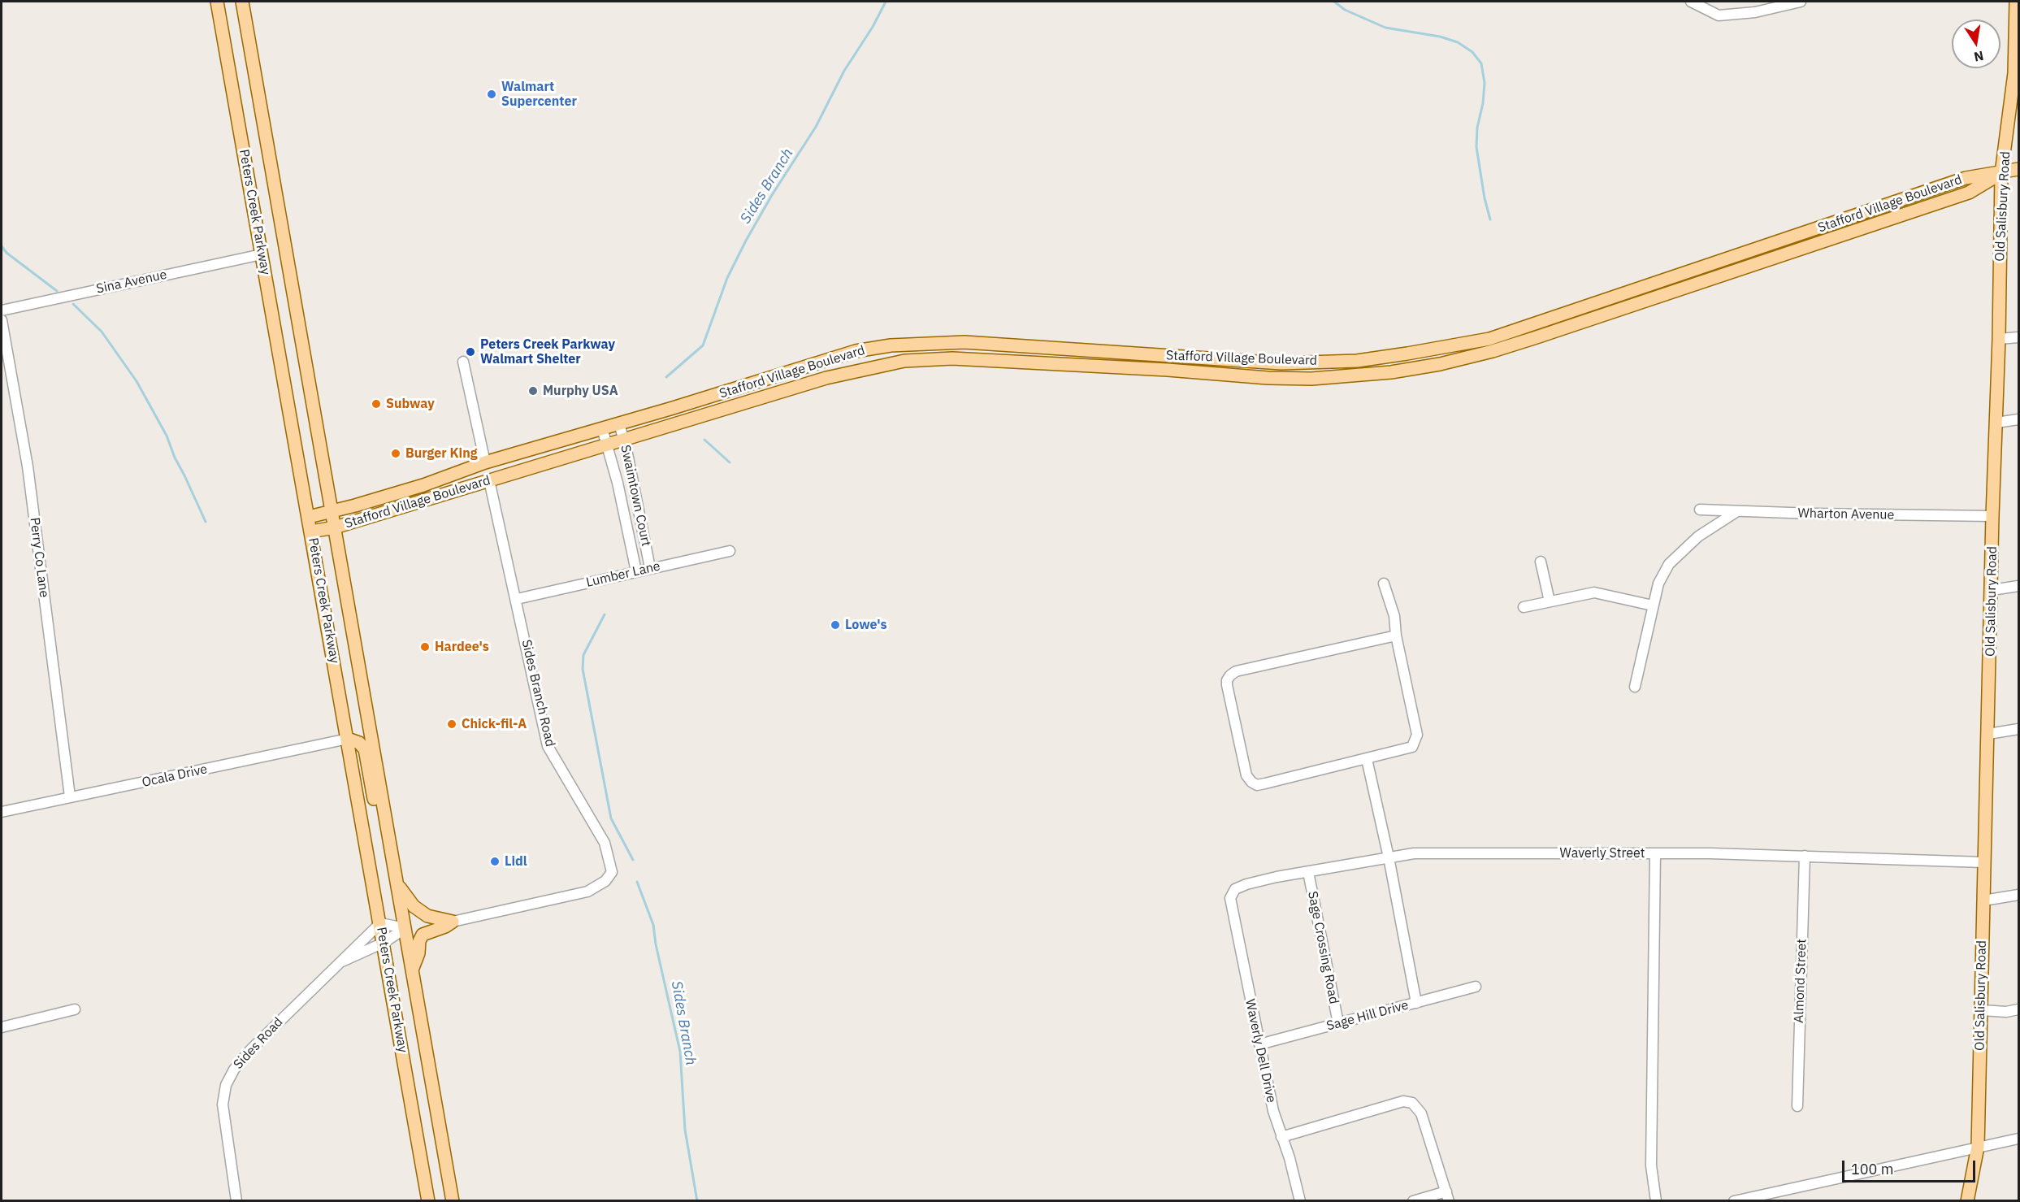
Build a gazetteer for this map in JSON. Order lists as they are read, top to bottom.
{
  "streets": {
    "main road": ["Stafford Village Boulevard", "Old Salisbury Road", "Peters Creek Parkway"],
    "street": [
      "Sina Avenue",
      "Swaimtown Court",
      "Wharton Avenue",
      "Perry Co Lane",
      "Lumber Lane",
      "Sides Branch Road",
      "Ocala Drive",
      "Waverly Street",
      "Sage Crossing Road",
      "Almond Street",
      "Sage Hill Drive",
      "Sides Road",
      "Waverly Dell Drive"
    ]
  },
  "crossings": [
    ["Stafford Village Boulevard", "Old Salisbury Road"],
    ["Stafford Village Boulevard", "Peters Creek Parkway"],
    ["Stafford Village Boulevard", "Swaimtown Court"],
    ["Stafford Village Boulevard", "Sides Branch Road"],
    ["Old Salisbury Road", "Wharton Avenue"],
    ["Old Salisbury Road", "Waverly Street"],
    ["Peters Creek Parkway", "Sina Avenue"],
    ["Peters Creek Parkway", "Ocala Drive"],
    ["Peters Creek Parkway", "Sides Road"],
    ["Swaimtown Court", "Lumber Lane"],
    ["Perry Co Lane", "Ocala Drive"],
    ["Lumber Lane", "Sides Branch Road"],
    ["Waverly Street", "Sage Crossing Road"],
    ["Waverly Street", "Almond Street"],
    ["Waverly Street", "Waverly Dell Drive"],
    ["Sage Crossing Road", "Sage Hill Drive"],
    ["Sage Hill Drive", "Waverly Dell Drive"]
  ],
  "water": ["Sides Branch"],
  "places": [
    "Walmart Supercenter",
    "Peters Creek Parkway Walmart Shelter",
    "Murphy USA",
    "Subway",
    "Burger King",
    "Lowe's",
    "Hardee's",
    "Chick-fil-A",
    "Lidl"
  ],
  "scale_bar": "100 m",
  "north": "bottom"
}
